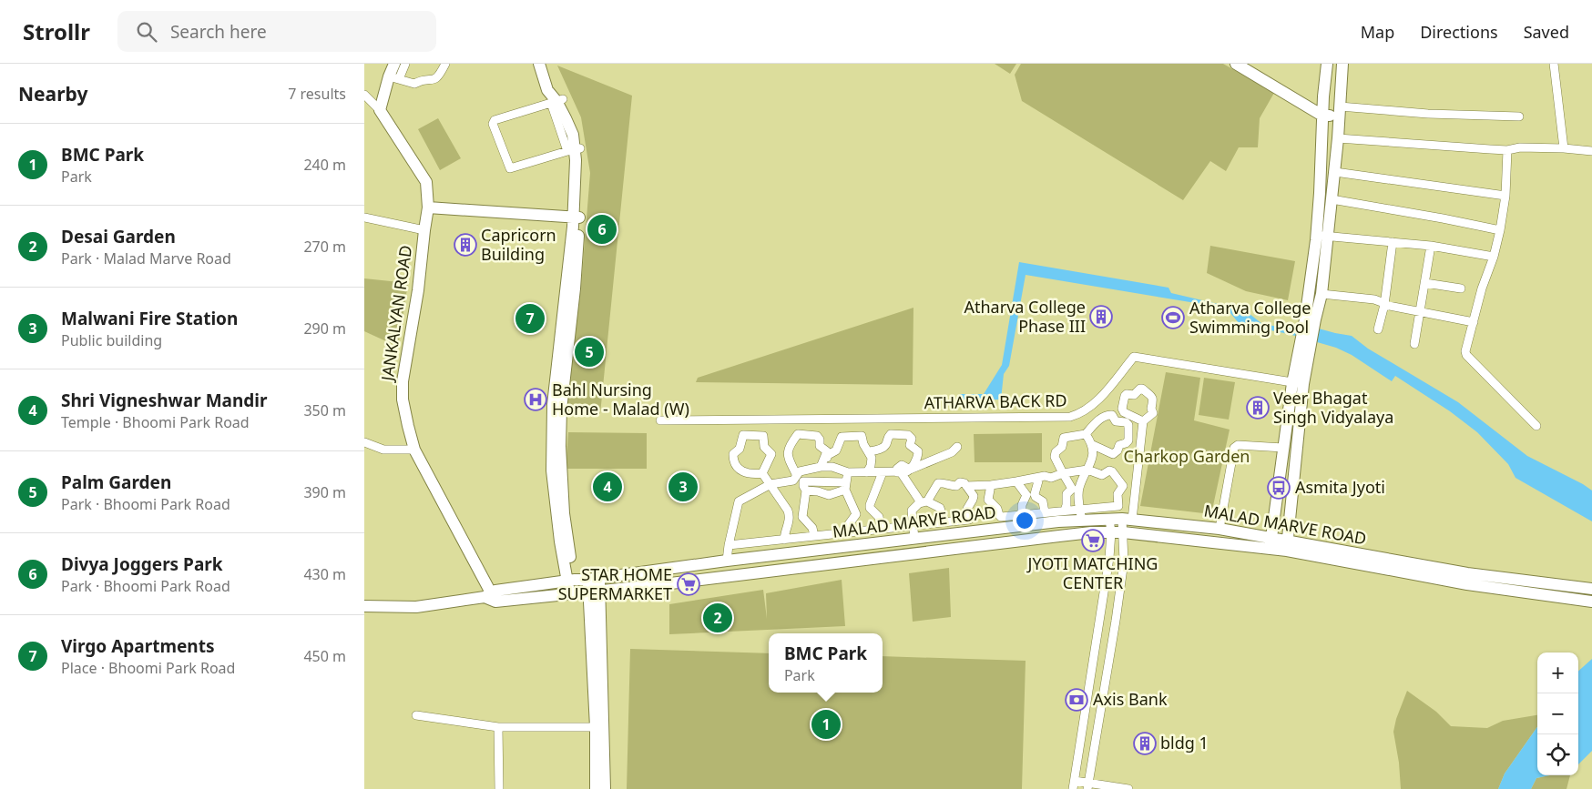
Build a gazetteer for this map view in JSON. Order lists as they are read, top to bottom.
{
  "streets": {
    "main road": ["JANKALYAN ROAD", "MALAD MARVE ROAD"],
    "street": ["ATHARVA BACK RD"]
  },
  "crossings": [
    ["JANKALYAN ROAD", "MALAD MARVE ROAD"]
  ],
  "parks": ["Charkop Garden"],
  "places": {
    "building": [
      "Capricorn Building",
      "Atharva College Phase III",
      "Veer Bhagat Singh Vidyalaya",
      "bldg 1"
    ],
    "sports": ["Atharva College Swimming Pool"],
    "hospital": ["Bahl Nursing Home - Malad (W)"],
    "bus stop": ["Asmita Jyoti"],
    "supermarket": ["JYOTI MATCHING CENTER", "STAR HOME SUPERMARKET"],
    "bank": ["Axis Bank"]
  },
  "page": {
    "header": "Strollr",
    "search": "Search here",
    "nav": ["Map", "Directions", "Saved"],
    "heading": ["Nearby", "7 results"],
    "list": [
      {
        "mark": "1",
        "name": "BMC Park",
        "note": "Park",
        "value": "240 m"
      },
      {
        "mark": "2",
        "name": "Desai Garden",
        "note": "Park · Malad Marve Road",
        "value": "270 m"
      },
      {
        "mark": "3",
        "name": "Malwani Fire Station",
        "note": "Public building",
        "value": "290 m"
      },
      {
        "mark": "4",
        "name": "Shri Vigneshwar Mandir",
        "note": "Temple · Bhoomi Park Road",
        "value": "350 m"
      },
      {
        "mark": "5",
        "name": "Palm Garden",
        "note": "Park · Bhoomi Park Road",
        "value": "390 m"
      },
      {
        "mark": "6",
        "name": "Divya Joggers Park",
        "note": "Park · Bhoomi Park Road",
        "value": "430 m"
      },
      {
        "mark": "7",
        "name": "Virgo Apartments",
        "note": "Place · Bhoomi Park Road",
        "value": "450 m"
      }
    ],
    "pins": [
      "6",
      "7",
      "5",
      "3",
      "4",
      "2",
      "1"
    ],
    "popup": ["BMC Park", "Park"],
    "map_buttons": ["+", "−"]
  }
}
